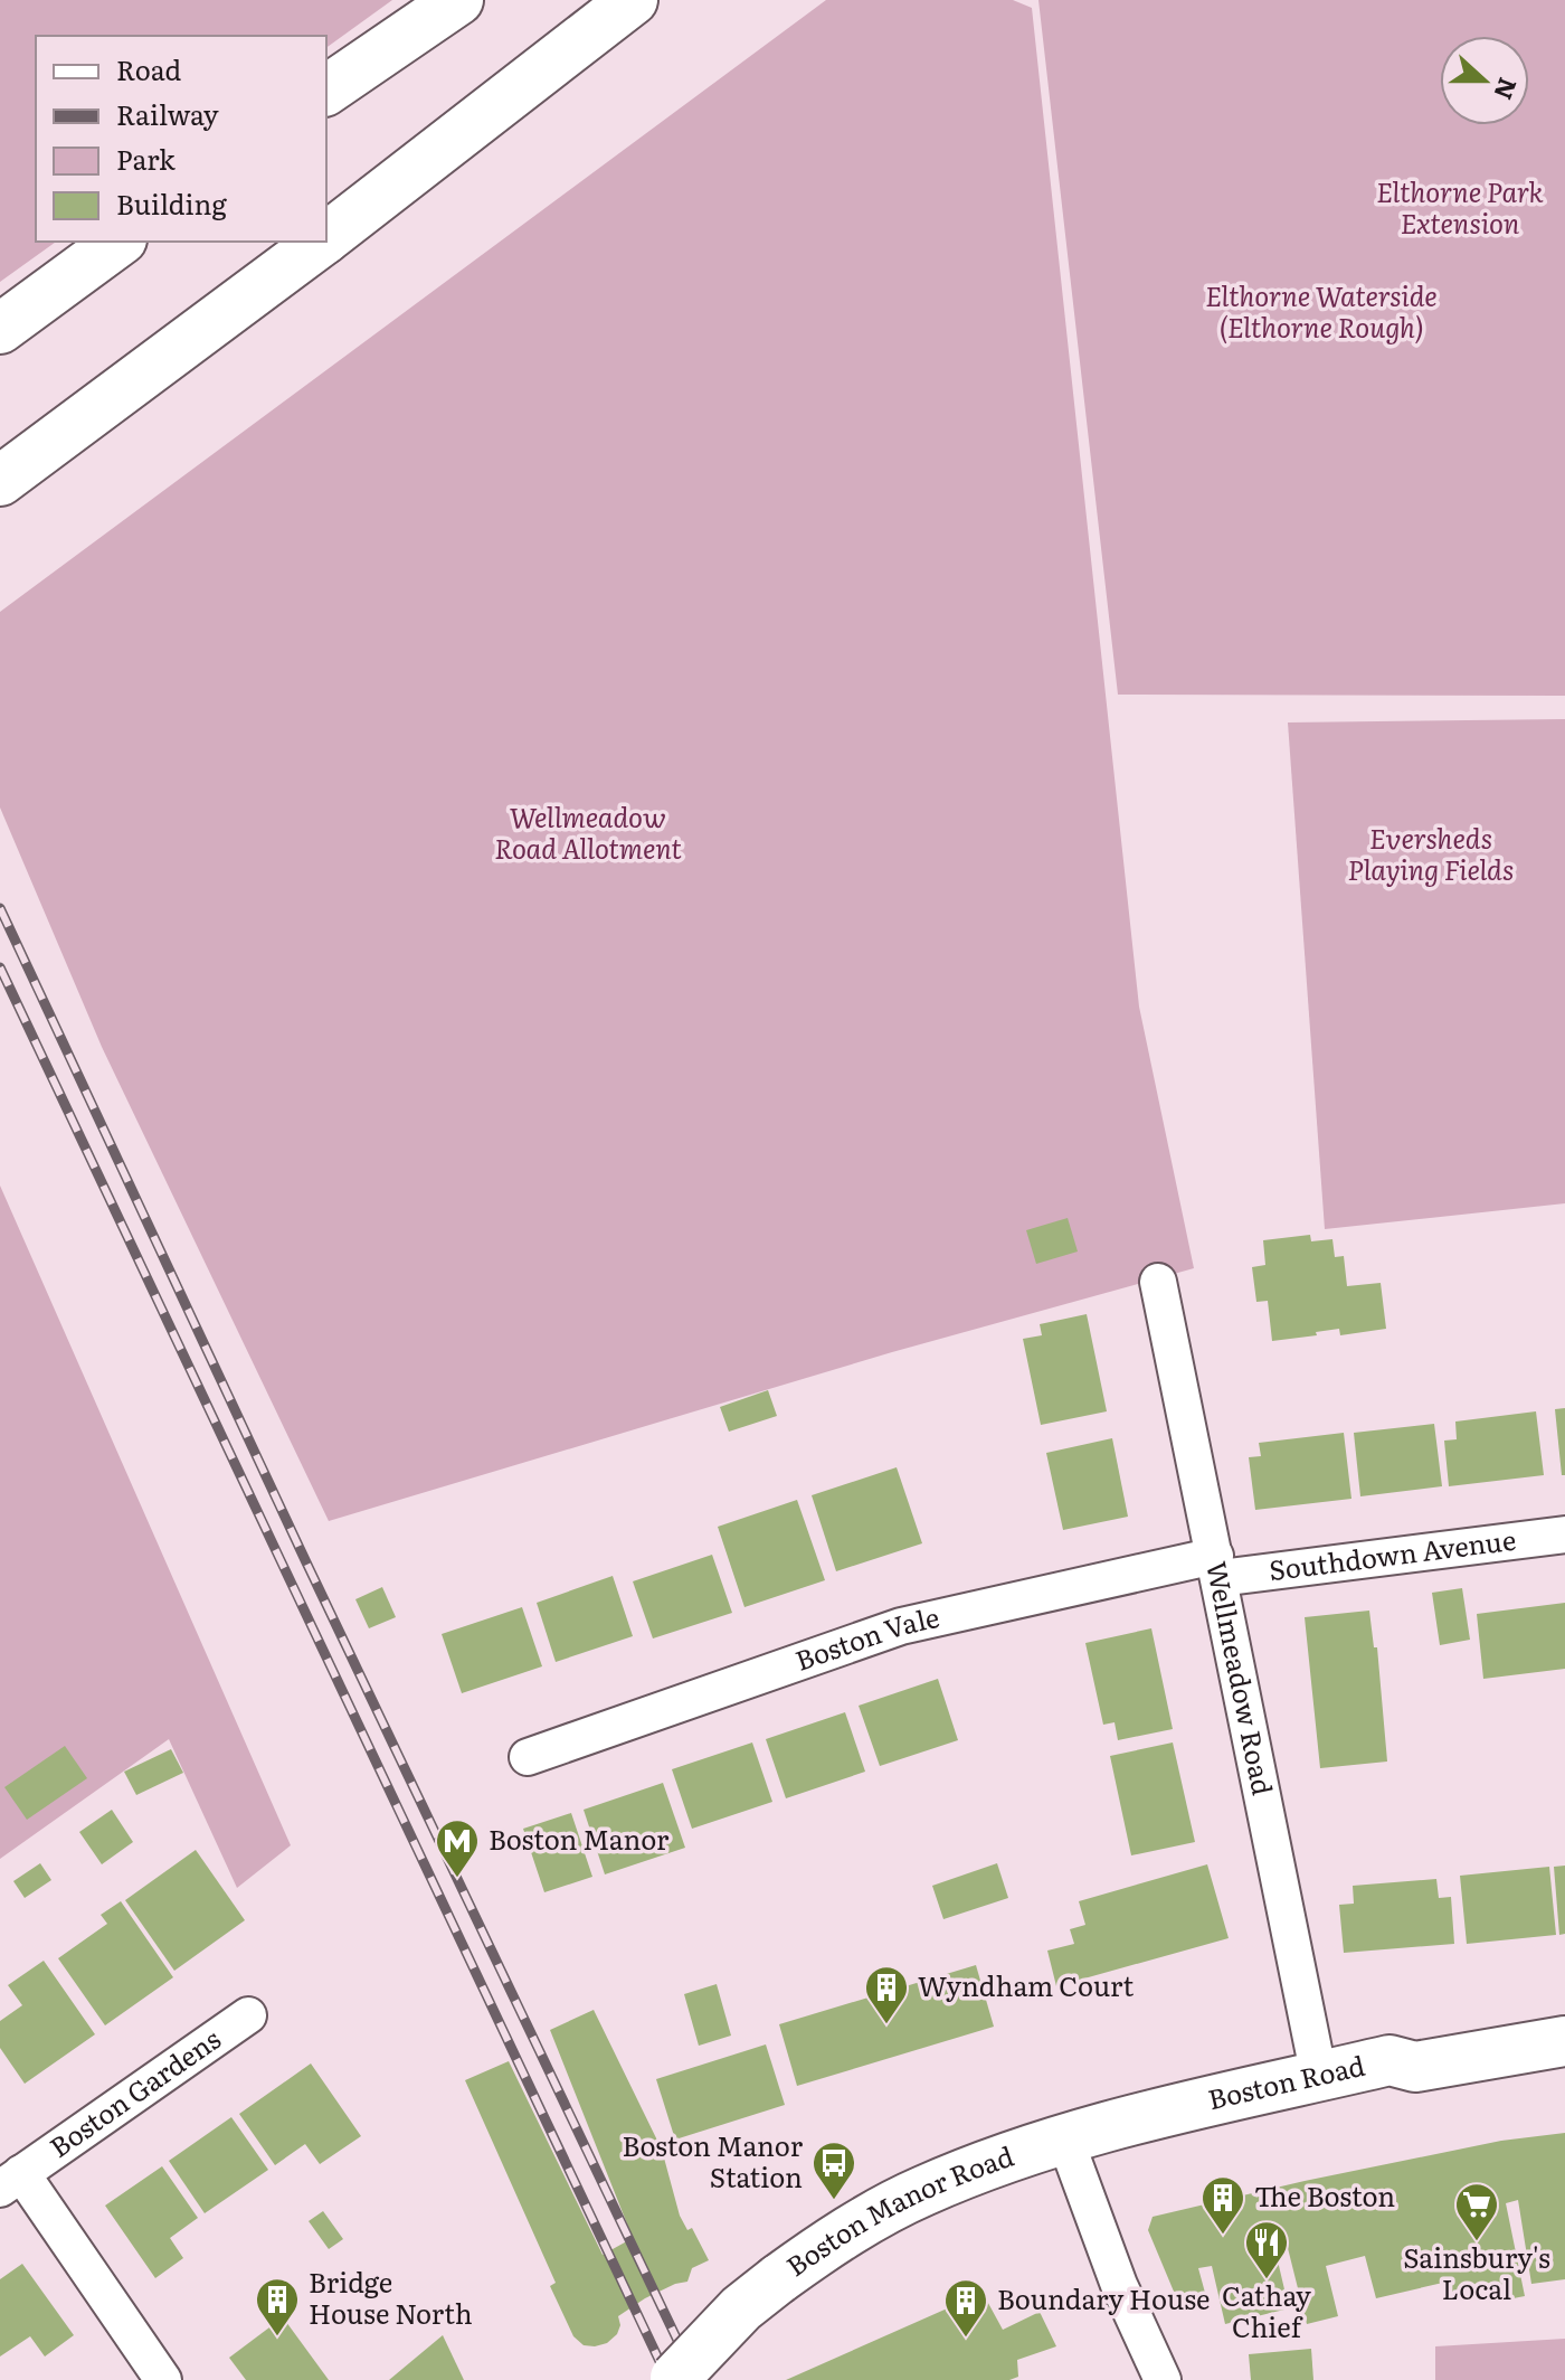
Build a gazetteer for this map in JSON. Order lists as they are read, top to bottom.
{
  "streets": {
    "main road": ["Boston Road", "Boston Manor Road"],
    "street": [
      "Southdown Avenue",
      "Boston Vale",
      "Wellmeadow Road",
      "Boston Gardens"
    ]
  },
  "crossings": [
    ["Southdown Avenue", "Boston Vale"],
    ["Southdown Avenue", "Wellmeadow Road"],
    ["Boston Vale", "Wellmeadow Road"],
    ["Wellmeadow Road", "Boston Road"],
    ["Boston Road", "Boston Manor Road"]
  ],
  "parks": [
    "Elthorne Park Extension",
    "Elthorne Waterside (Elthorne Rough)",
    "Wellmeadow Road Allotment",
    "Eversheds Playing Fields"
  ],
  "places": {
    "metro station": ["Boston Manor"],
    "building": [
      "Wyndham Court",
      "The Boston",
      "Bridge House North",
      "Boundary House"
    ],
    "bus stop": ["Boston Manor Station"],
    "supermarket": ["Sainsbury's Local"],
    "restaurant": ["Cathay Chief"]
  },
  "legend": [
    "Road",
    "Railway",
    "Park",
    "Building"
  ],
  "north": "right"
}
